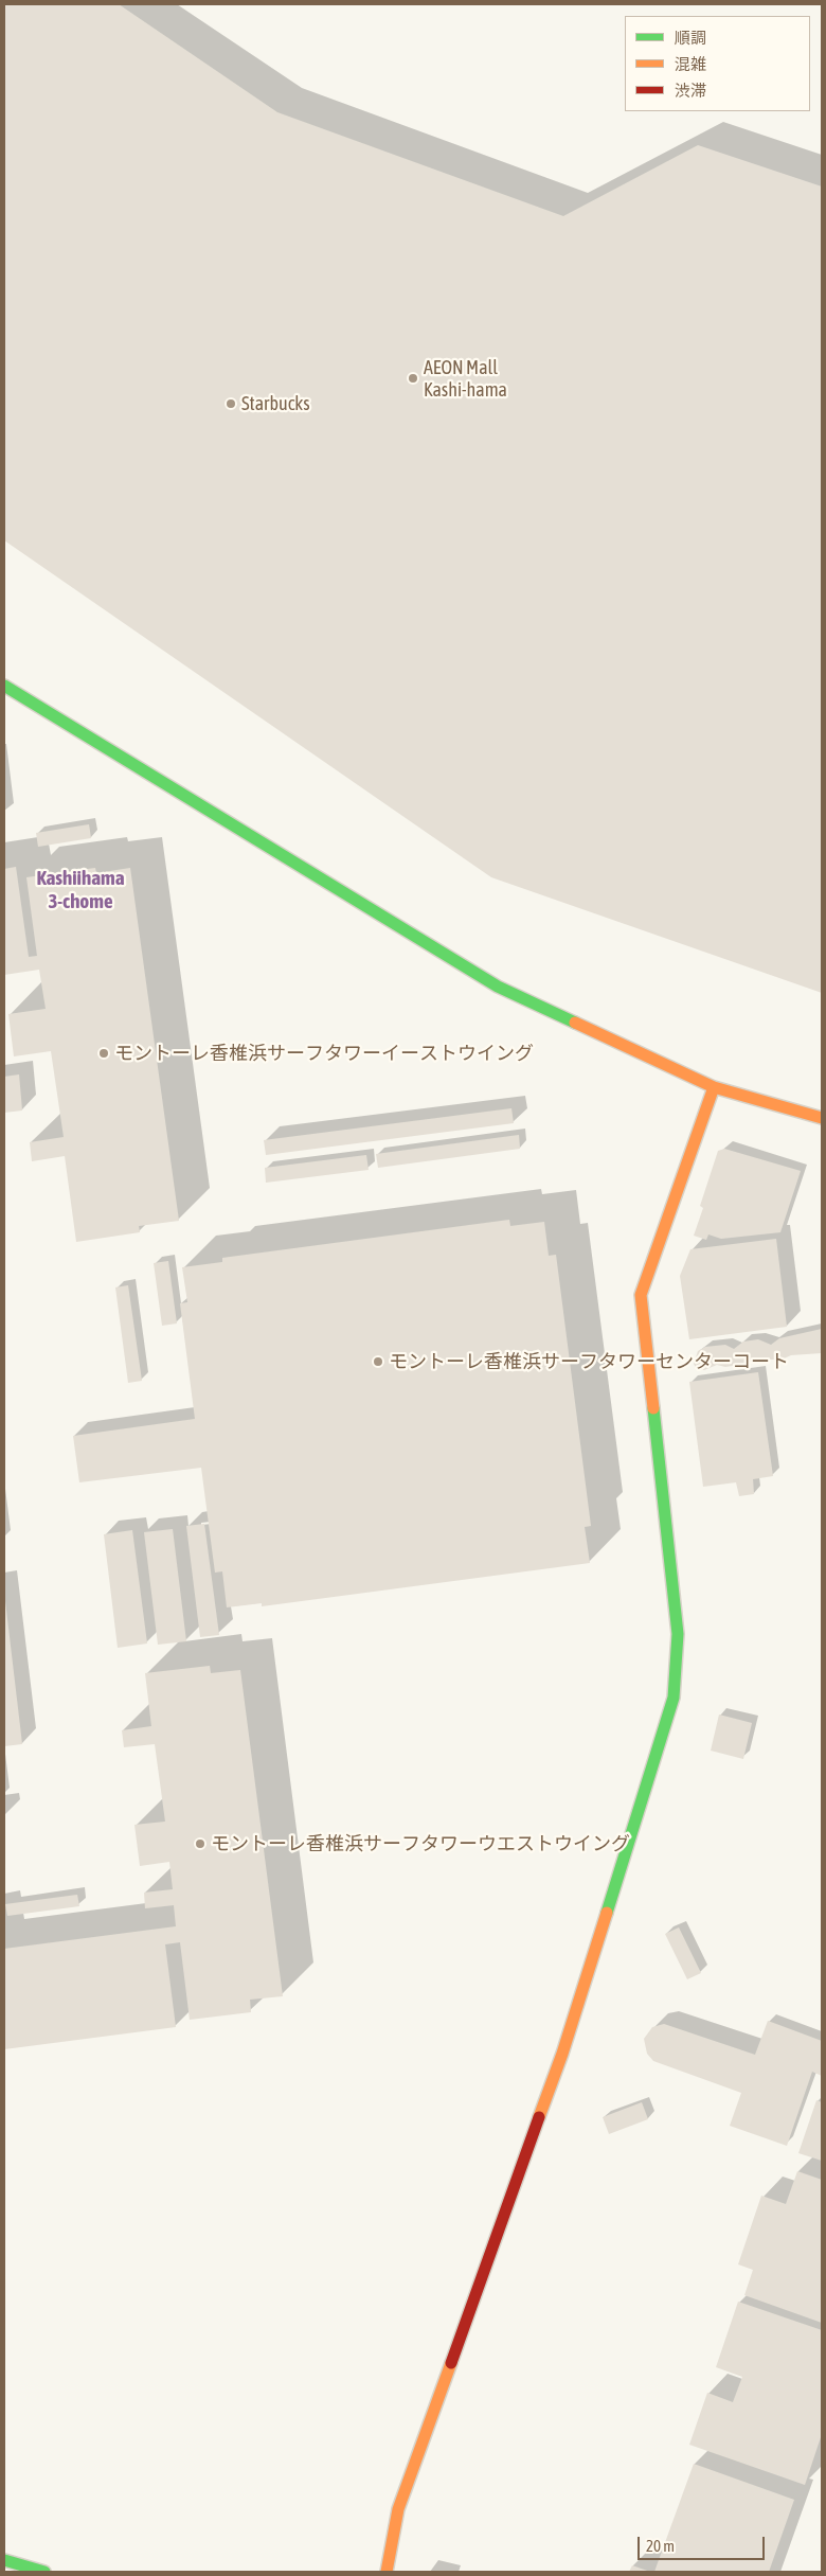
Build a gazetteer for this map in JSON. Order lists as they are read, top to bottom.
{
  "districts": ["Kashiihama 3-chome"],
  "places": [
    "AEON Mall Kashi-hama",
    "Starbucks",
    "モントーレ香椎浜サーフタワーイーストウイング",
    "モントーレ香椎浜サーフタワーセンターコート",
    "モントーレ香椎浜サーフタワーウエストウイング"
  ],
  "legend": ["順調", "混雑", "渋滞"],
  "scale_bar": "20 m"
}
